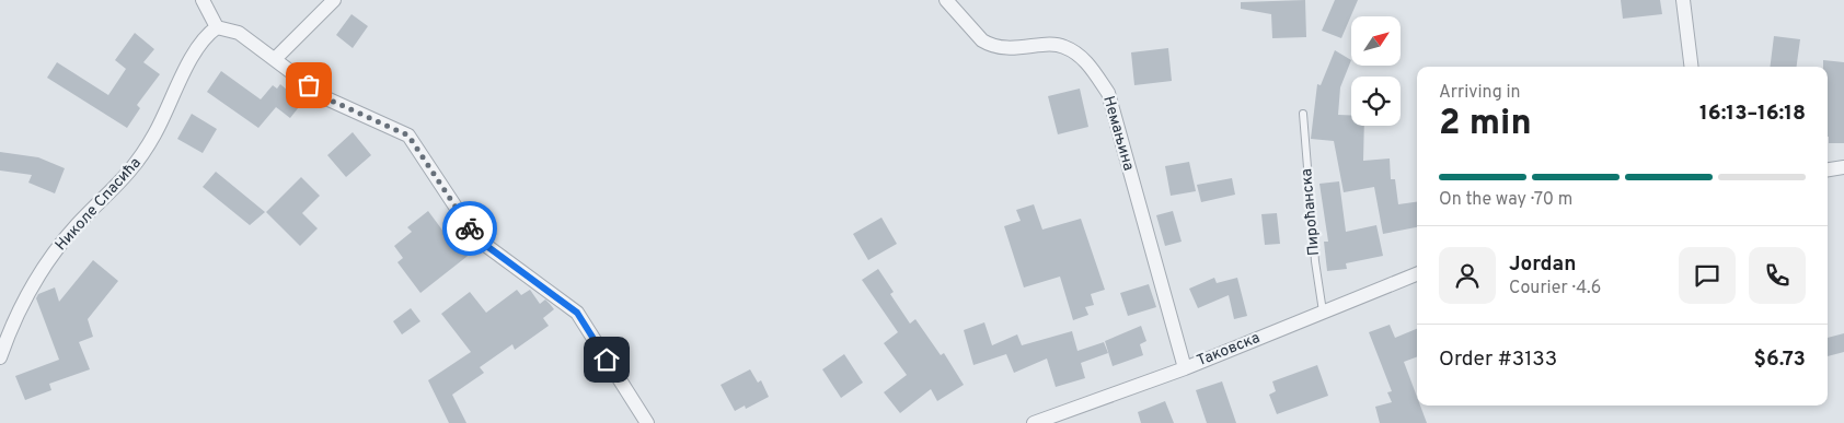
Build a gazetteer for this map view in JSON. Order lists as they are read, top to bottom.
{
  "streets": {
    "street": ["Немањина", "Николе Спасића", "Таковска"],
    "lane": ["Пироћанска"]
  },
  "crossings": [
    ["Немањина", "Таковска"],
    ["Пироћанска", "Таковска"]
  ],
  "north": "top right",
  "page": {
    "heading": ["2 min", "Arriving in", "16:13–16:18"],
    "panel": [
      "Jordan",
      "Courier · 4.6",
      "Order #3133",
      "$6.73"
    ],
    "bar": "On the way · 70 m"
  }
}
